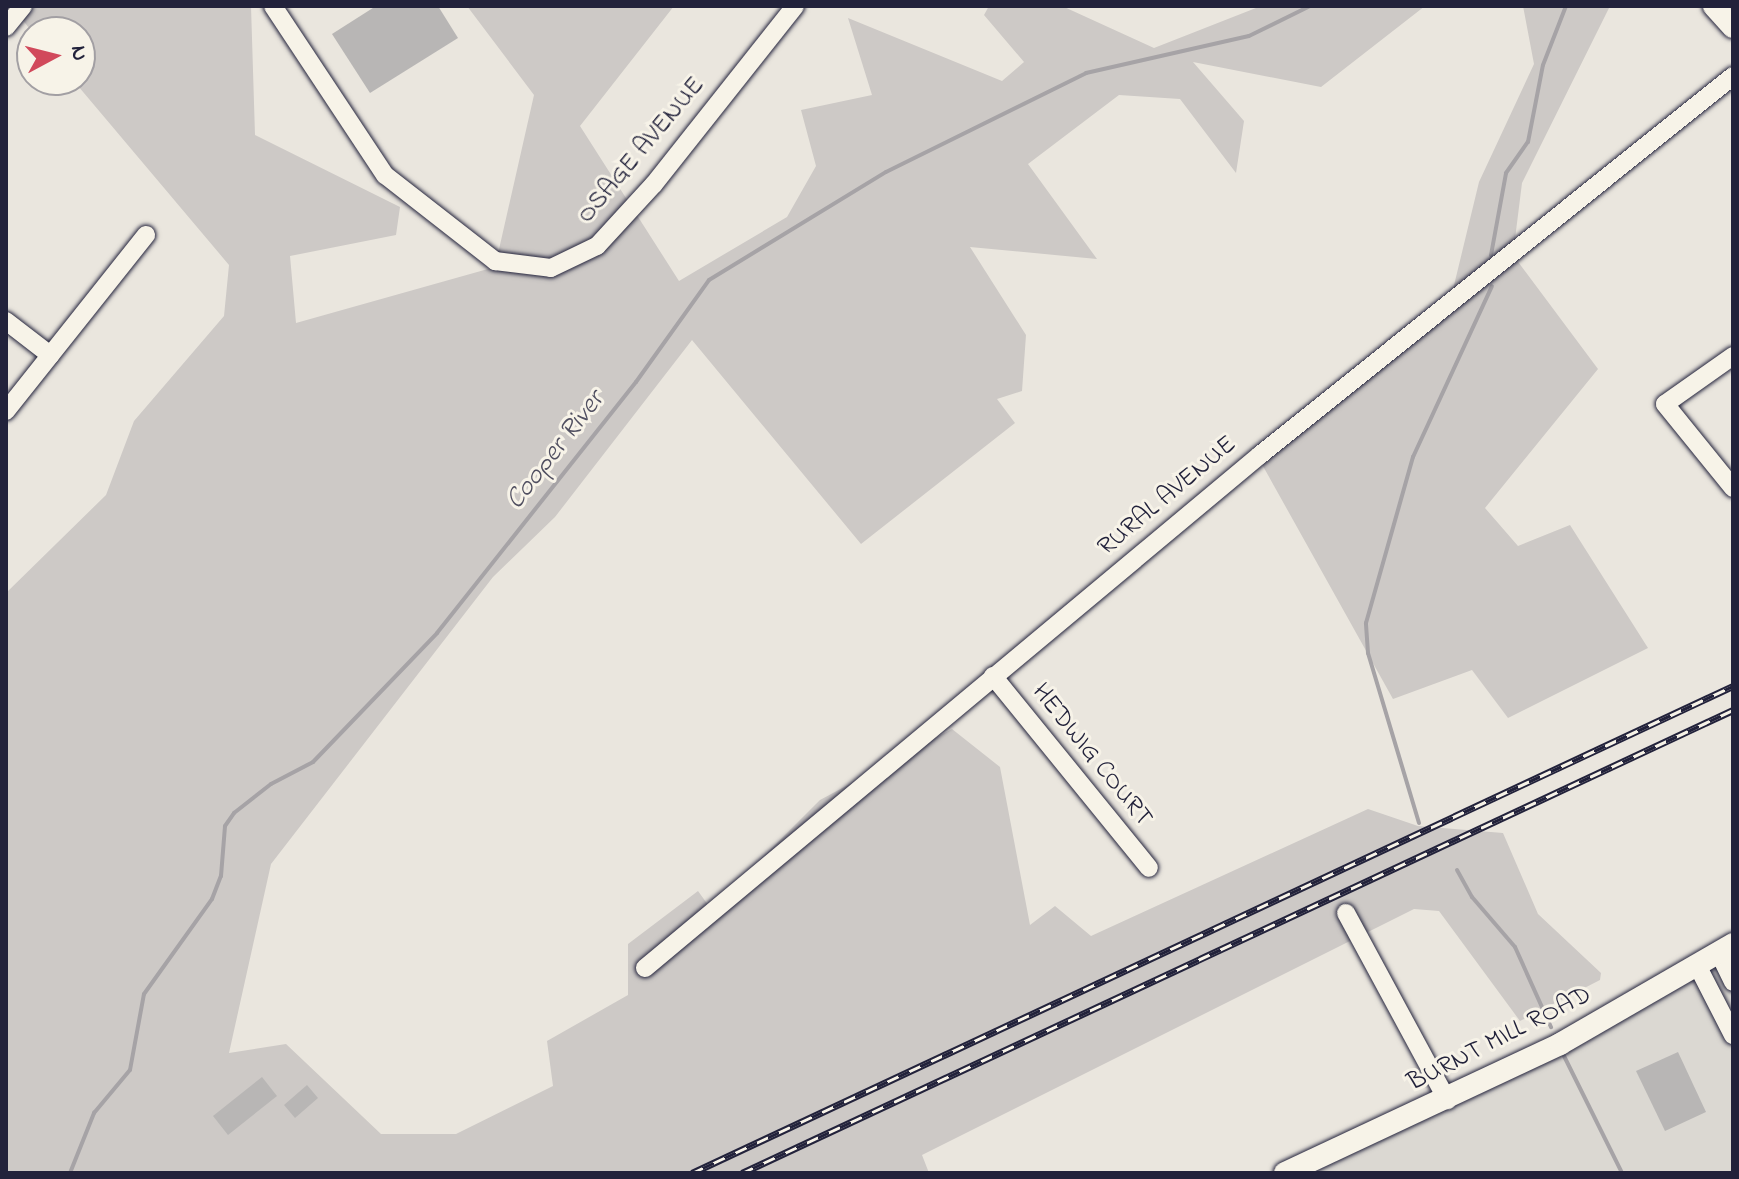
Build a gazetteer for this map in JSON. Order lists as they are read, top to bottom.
{
  "streets": {
    "main road": ["BURNT MILL ROAD"],
    "street": ["OSAGE AVENUE", "RURAL AVENUE", "HEDWIG COURT"]
  },
  "crossings": [
    ["RURAL AVENUE", "HEDWIG COURT"]
  ],
  "water": ["Cooper River"],
  "north": "right"
}
